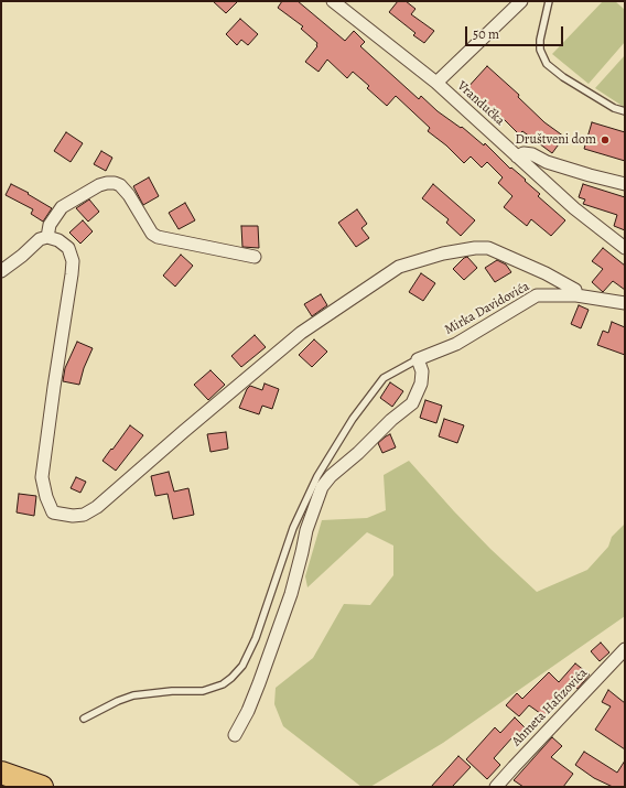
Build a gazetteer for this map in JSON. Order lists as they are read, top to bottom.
{
  "streets": {
    "street": ["Vrandučka", "Mirka Davidovića", "Ahmeta Hafizovića"]
  },
  "places": ["Društveni dom"],
  "scale_bar": "50 m"
}
